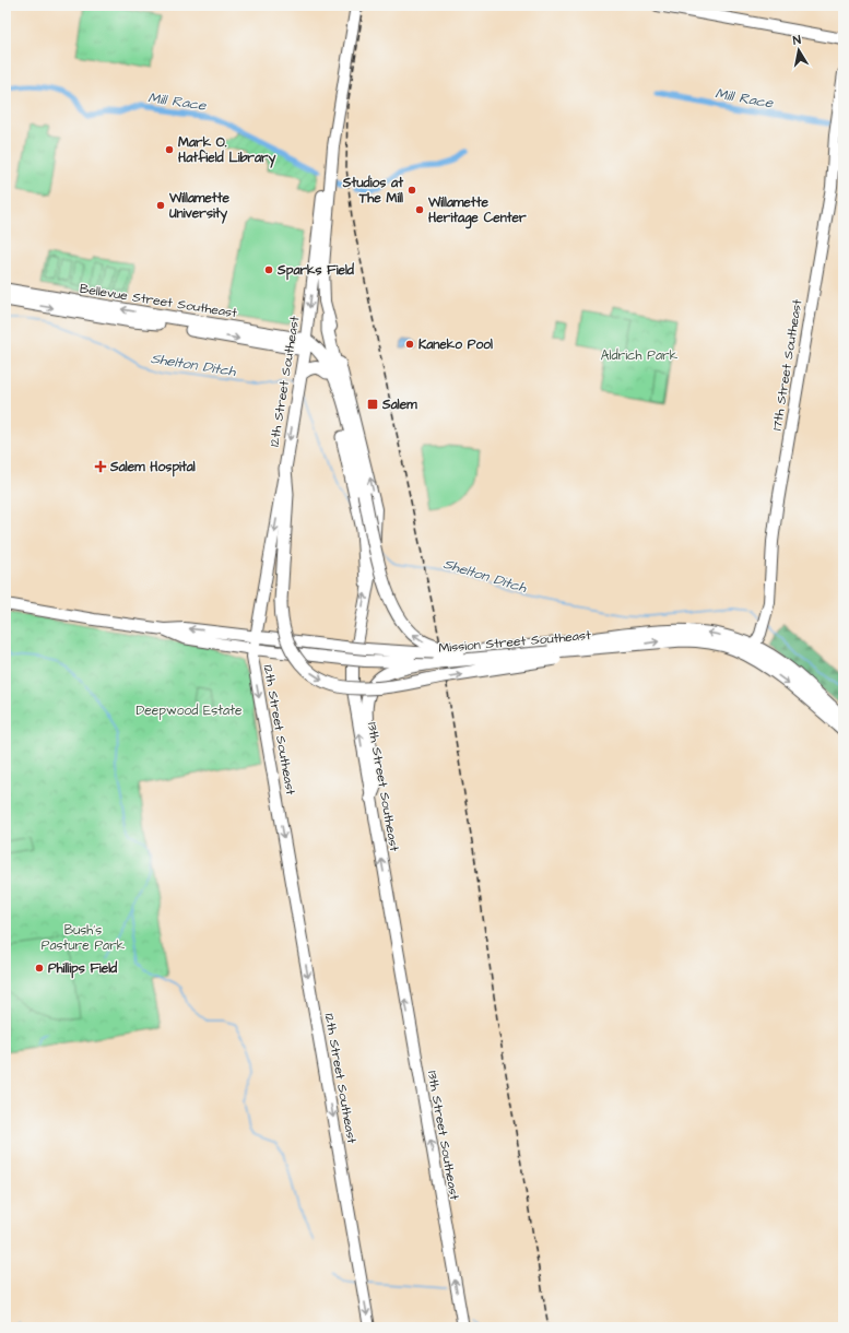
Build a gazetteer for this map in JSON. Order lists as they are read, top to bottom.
{
  "streets": {
    "highway": ["Bellevue Street Southeast", "12th Street Southeast", "Mission Street Southeast"],
    "main road": ["17th Street Southeast", "13th Street Southeast"]
  },
  "crossings": [
    ["Bellevue Street Southeast", "12th Street Southeast"],
    ["17th Street Southeast", "Mission Street Southeast"],
    ["12th Street Southeast", "Mission Street Southeast"],
    ["Mission Street Southeast", "13th Street Southeast"]
  ],
  "one_way": ["12th Street Southeast", "13th Street Southeast"],
  "water": ["Mill Race", "Shelton Ditch"],
  "parks": ["Aldrich Park", "Deepwood Estate", "Bush's Pasture Park"],
  "places": {
    "other": [
      "Mark O. Hatfield Library",
      "Studios at The Mill",
      "Willamette University",
      "Willamette Heritage Center",
      "Sparks Field",
      "Kaneko Pool",
      "Phillips Field"
    ],
    "transit": ["Salem"],
    "health": ["Salem Hospital"]
  },
  "north": "top"
}
